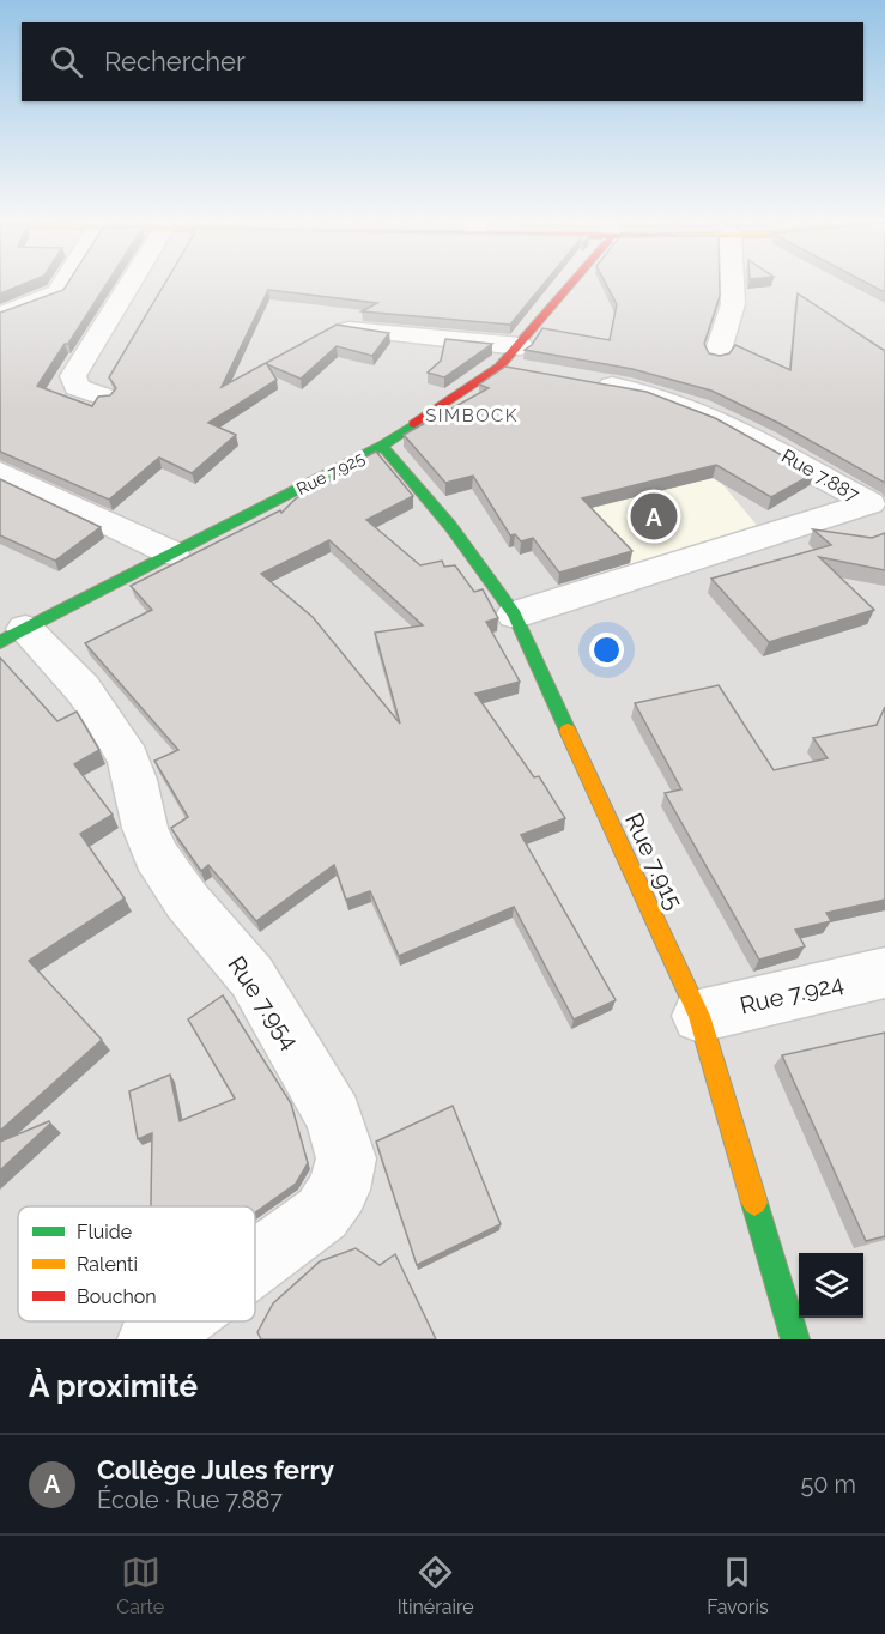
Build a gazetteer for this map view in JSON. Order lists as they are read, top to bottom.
{
  "streets": {
    "street": [
      "Rue 7.925",
      "Rue 7.887",
      "Rue 7.915",
      "Rue 7.924",
      "Rue 7.954"
    ]
  },
  "crossings": [
    ["Rue 7.925", "Rue 7.915"],
    ["Rue 7.925", "Rue 7.954"],
    ["Rue 7.887", "Rue 7.915"],
    ["Rue 7.915", "Rue 7.924"]
  ],
  "districts": ["SIMBOCK"],
  "legend": ["Fluide", "Ralenti", "Bouchon"],
  "page": {
    "search": "Rechercher",
    "pins": "A",
    "heading": "À proximité",
    "list": [
      {
        "mark": "A",
        "name": "Collège Jules ferry",
        "note": "École · Rue 7.887",
        "value": "50 m"
      }
    ],
    "nav": ["Carte", "Itinéraire", "Favoris"]
  }
}
